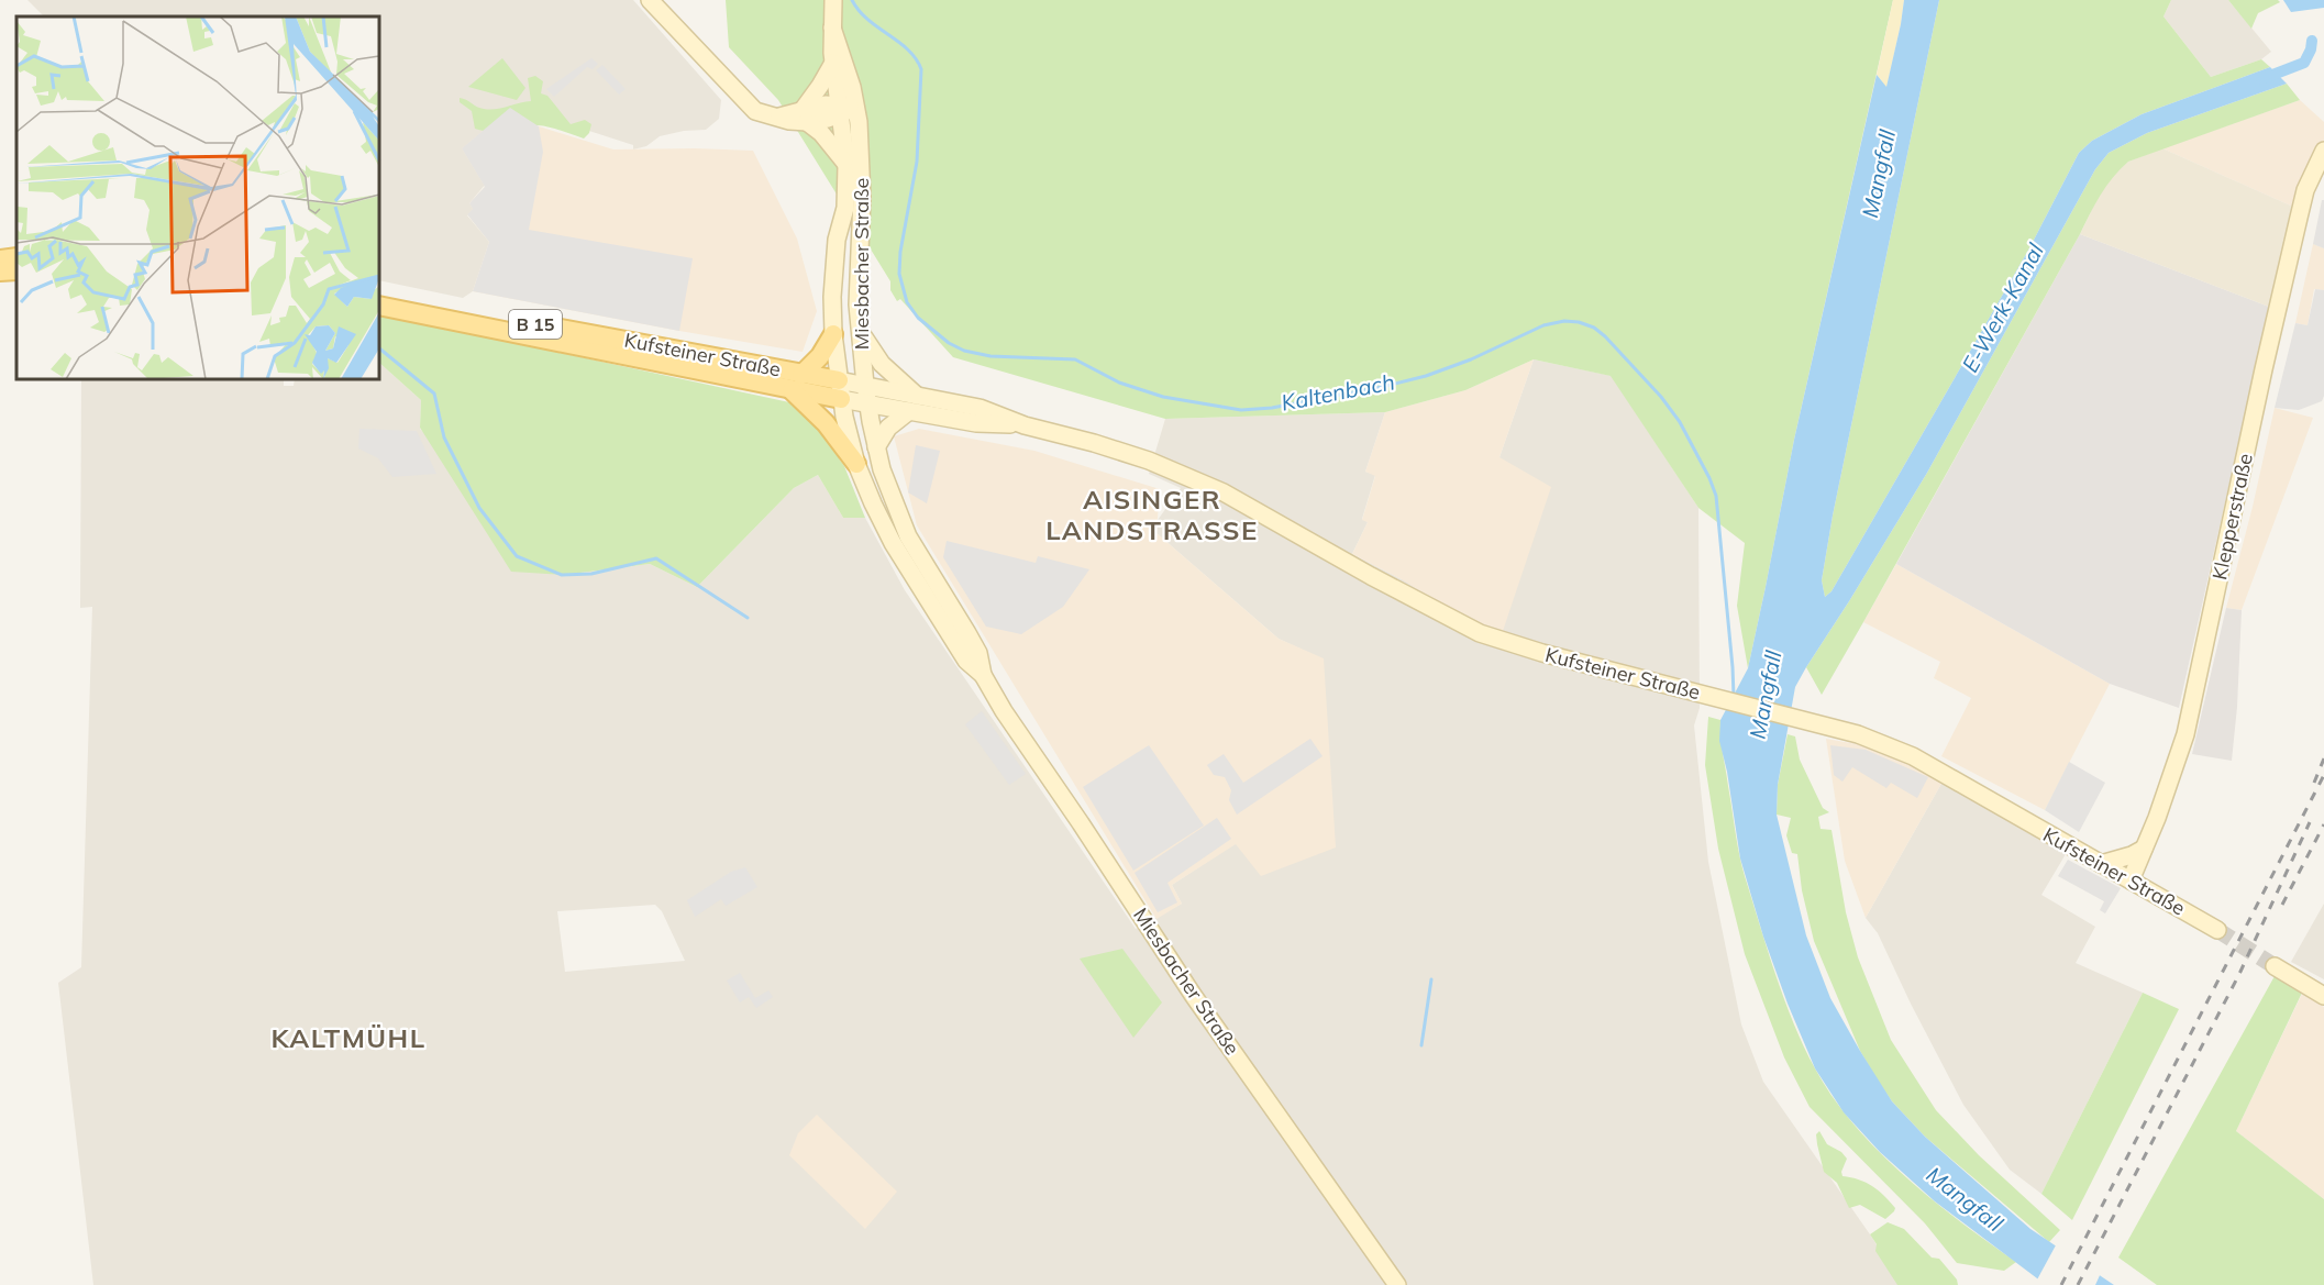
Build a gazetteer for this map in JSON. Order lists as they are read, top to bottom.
{
  "streets": {
    "main road": [
      "Miesbacher Straße",
      "B 15",
      "Kufsteiner Straße",
      "Klepperstraße"
    ]
  },
  "crossings": [
    ["Miesbacher Straße", "Kufsteiner Straße"],
    ["Kufsteiner Straße", "Klepperstraße"]
  ],
  "districts": ["AISINGER LANDSTRASSE", "KALTMÜHL"],
  "water": ["Mangfall", "E-Werk-Kanal", "Kaltenbach"]
}
